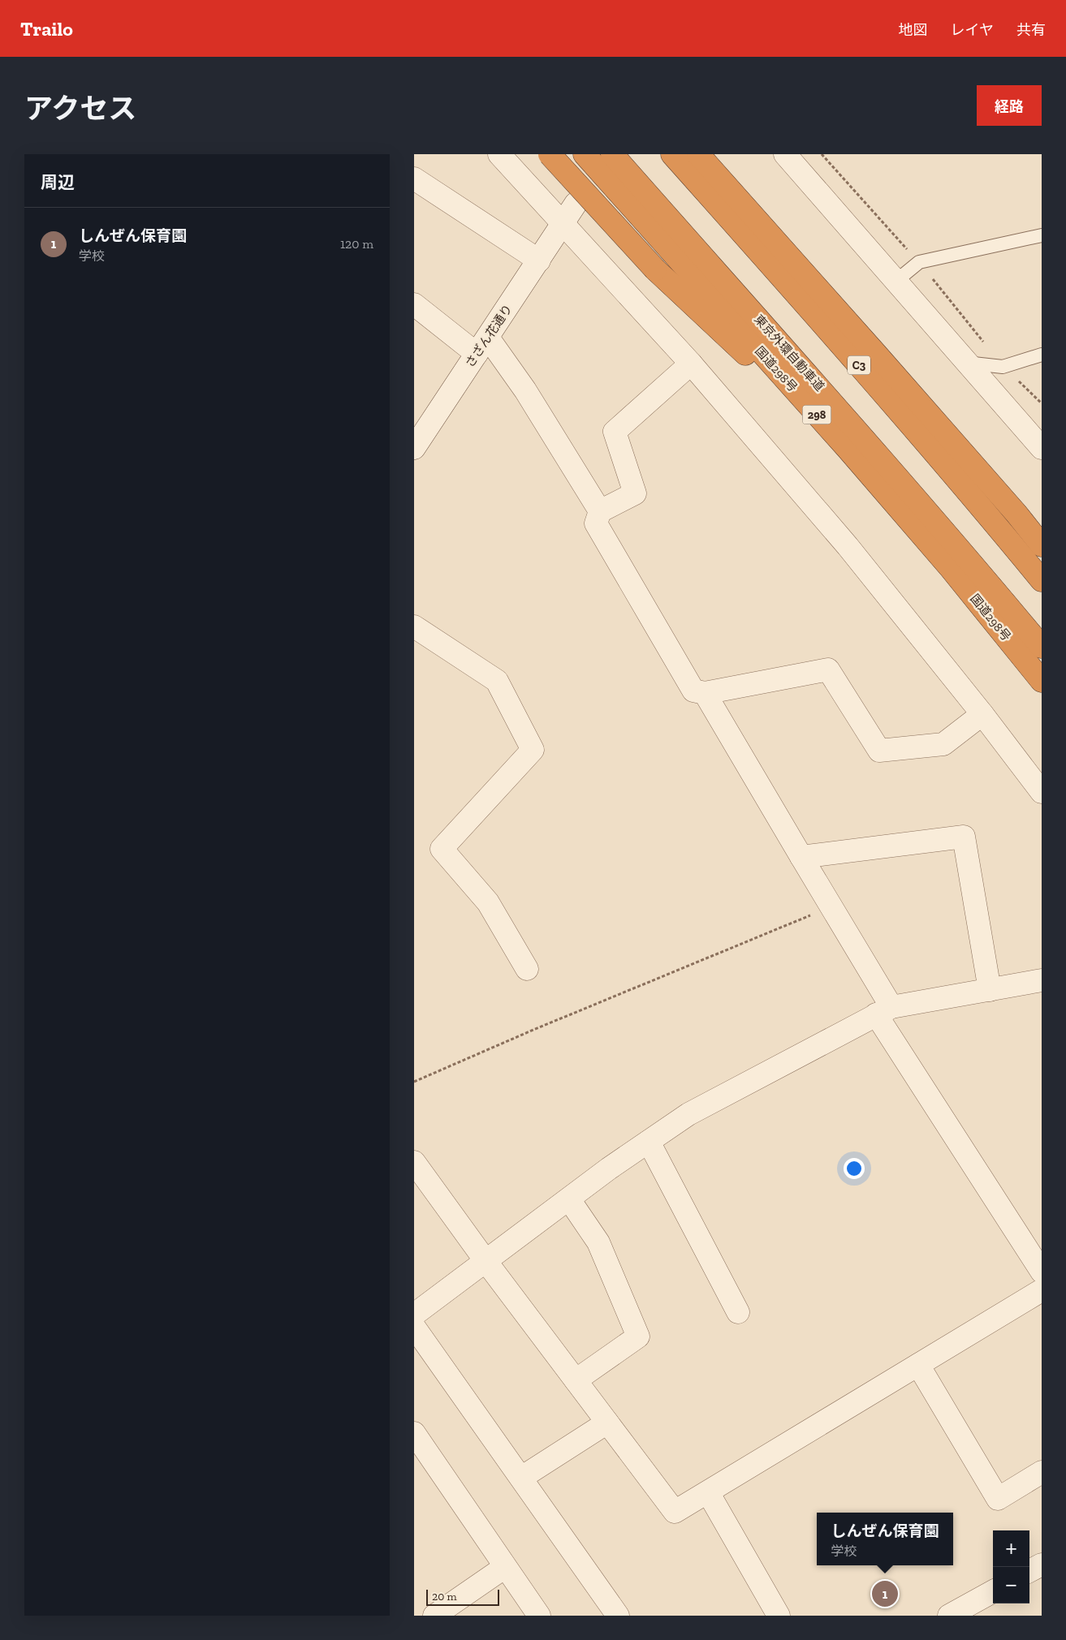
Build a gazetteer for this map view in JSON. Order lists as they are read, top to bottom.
{
  "streets": {
    "highway": [
      "東京外環自動車道",
      "C3",
      "国道298号",
      "298"
    ],
    "street": ["さざん花通り"]
  },
  "scale_bar": "20 m",
  "page": {
    "header": "Trailo",
    "nav": ["地図", "レイヤ", "共有"],
    "title": "アクセス",
    "buttons": "経路",
    "heading": "周辺",
    "list": [
      {
        "mark": "1",
        "name": "しんぜん保育園",
        "note": "学校",
        "value": "120 m"
      }
    ],
    "popup": ["しんぜん保育園", "学校"],
    "map_buttons": ["+", "−"],
    "pins": "1",
    "scale": "20 m"
  }
}
